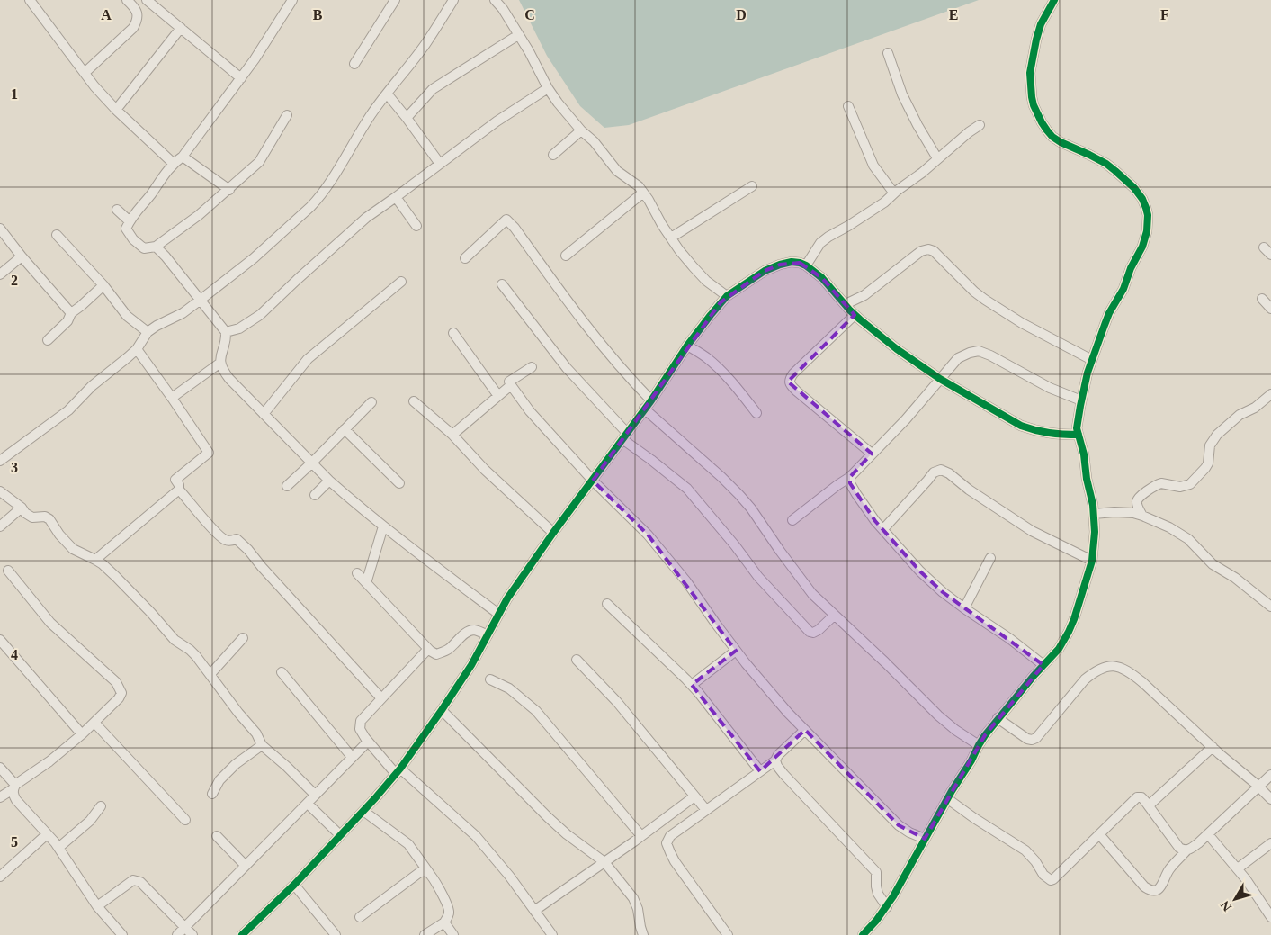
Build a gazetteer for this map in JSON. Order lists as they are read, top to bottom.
{
  "north": "bottom left",
  "grid": {
    "columns": [
      "A",
      "B",
      "C",
      "D",
      "E",
      "F"
    ],
    "rows": [
      "1",
      "2",
      "3",
      "4",
      "5"
    ]
  }
}
